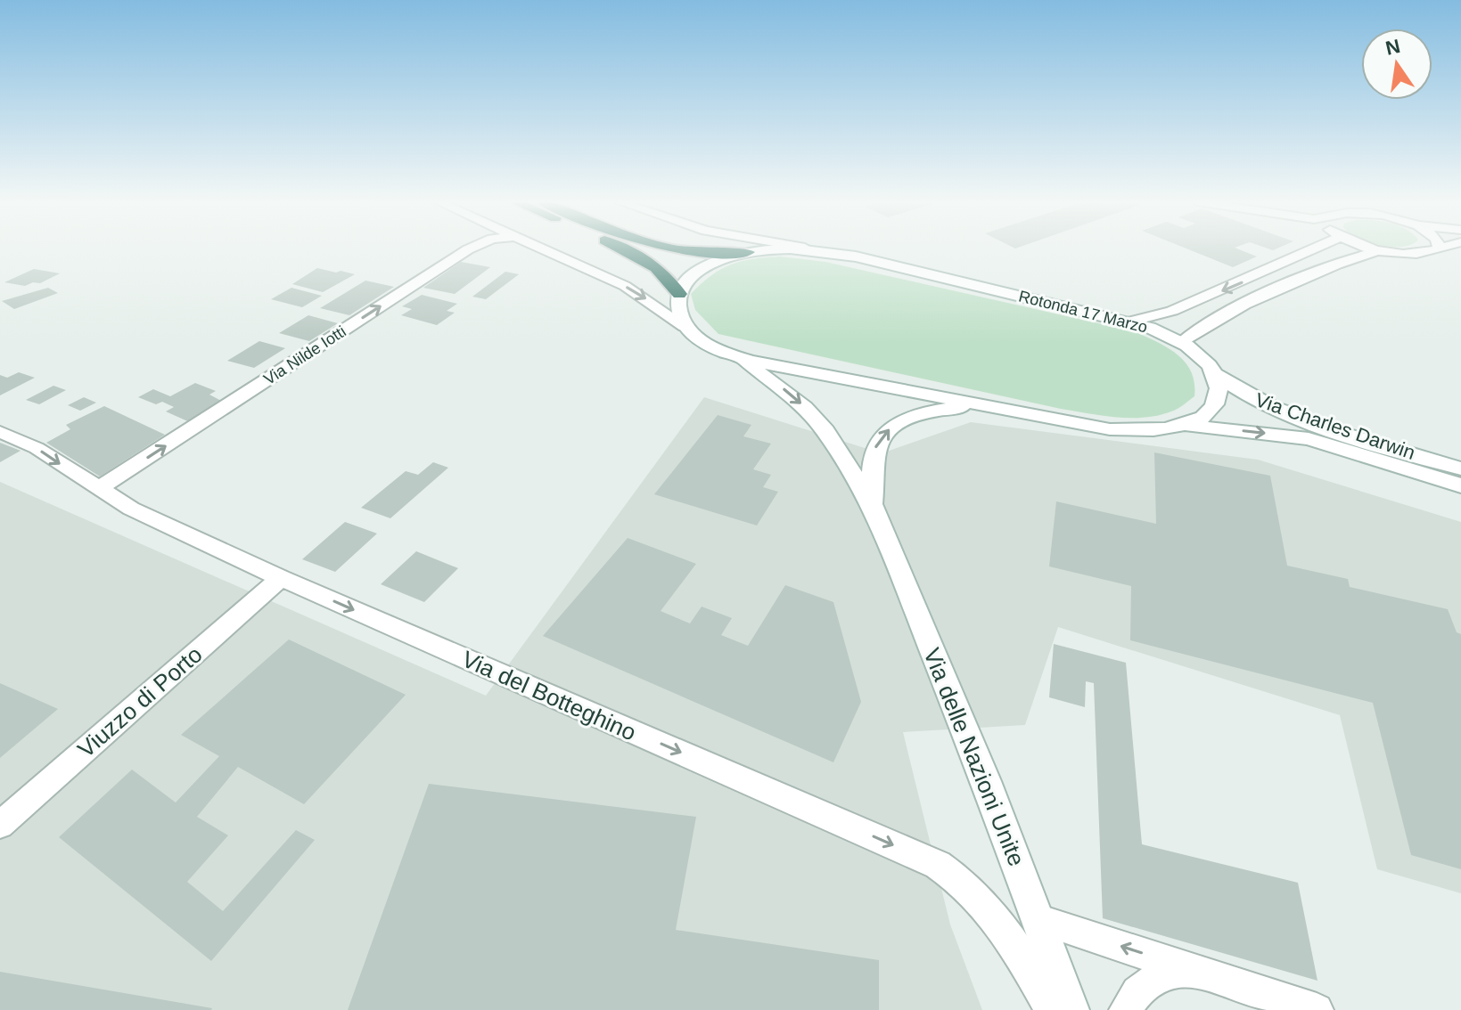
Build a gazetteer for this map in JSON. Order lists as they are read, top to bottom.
{
  "streets": {
    "main road": ["Rotonda 17 Marzo", "Via Charles Darwin", "Via delle Nazioni Unite"],
    "street": ["Via Nilde Iotti", "Via del Botteghino", "Viuzzo di Porto"]
  },
  "crossings": [
    ["Rotonda 17 Marzo", "Via Charles Darwin"],
    ["Via Nilde Iotti", "Via del Botteghino"],
    ["Via del Botteghino", "Viuzzo di Porto"]
  ],
  "one_way": ["Via Nilde Iotti", "Via del Botteghino"],
  "north": "top"
}
